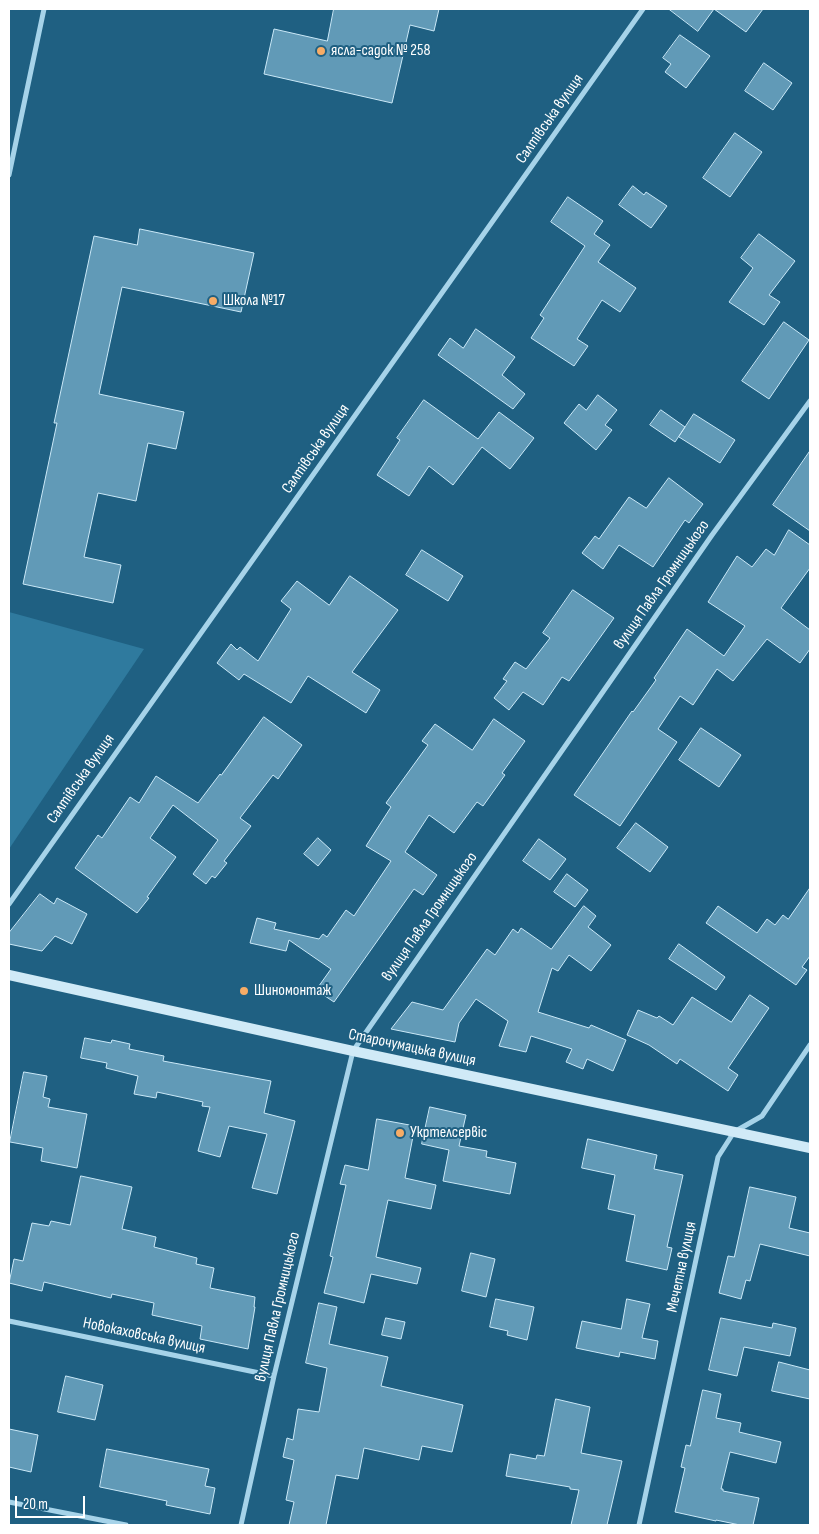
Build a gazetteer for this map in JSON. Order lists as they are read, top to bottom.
{
  "streets": {
    "street": [
      "Салтівська вулиця",
      "вулиця Павла Громницького",
      "Старочумацька вулиця",
      "Мечетна вулиця",
      "Новокаховська вулиця"
    ]
  },
  "crossings": [
    ["вулиця Павла Громницького", "Старочумацька вулиця"],
    ["вулиця Павла Громницького", "Новокаховська вулиця"],
    ["Старочумацька вулиця", "Мечетна вулиця"]
  ],
  "places": [
    "ясла-садок № 258",
    "Школа №17",
    "Шиномонтаж",
    "Укртелсервіс"
  ],
  "scale_bar": "20 m"
}
